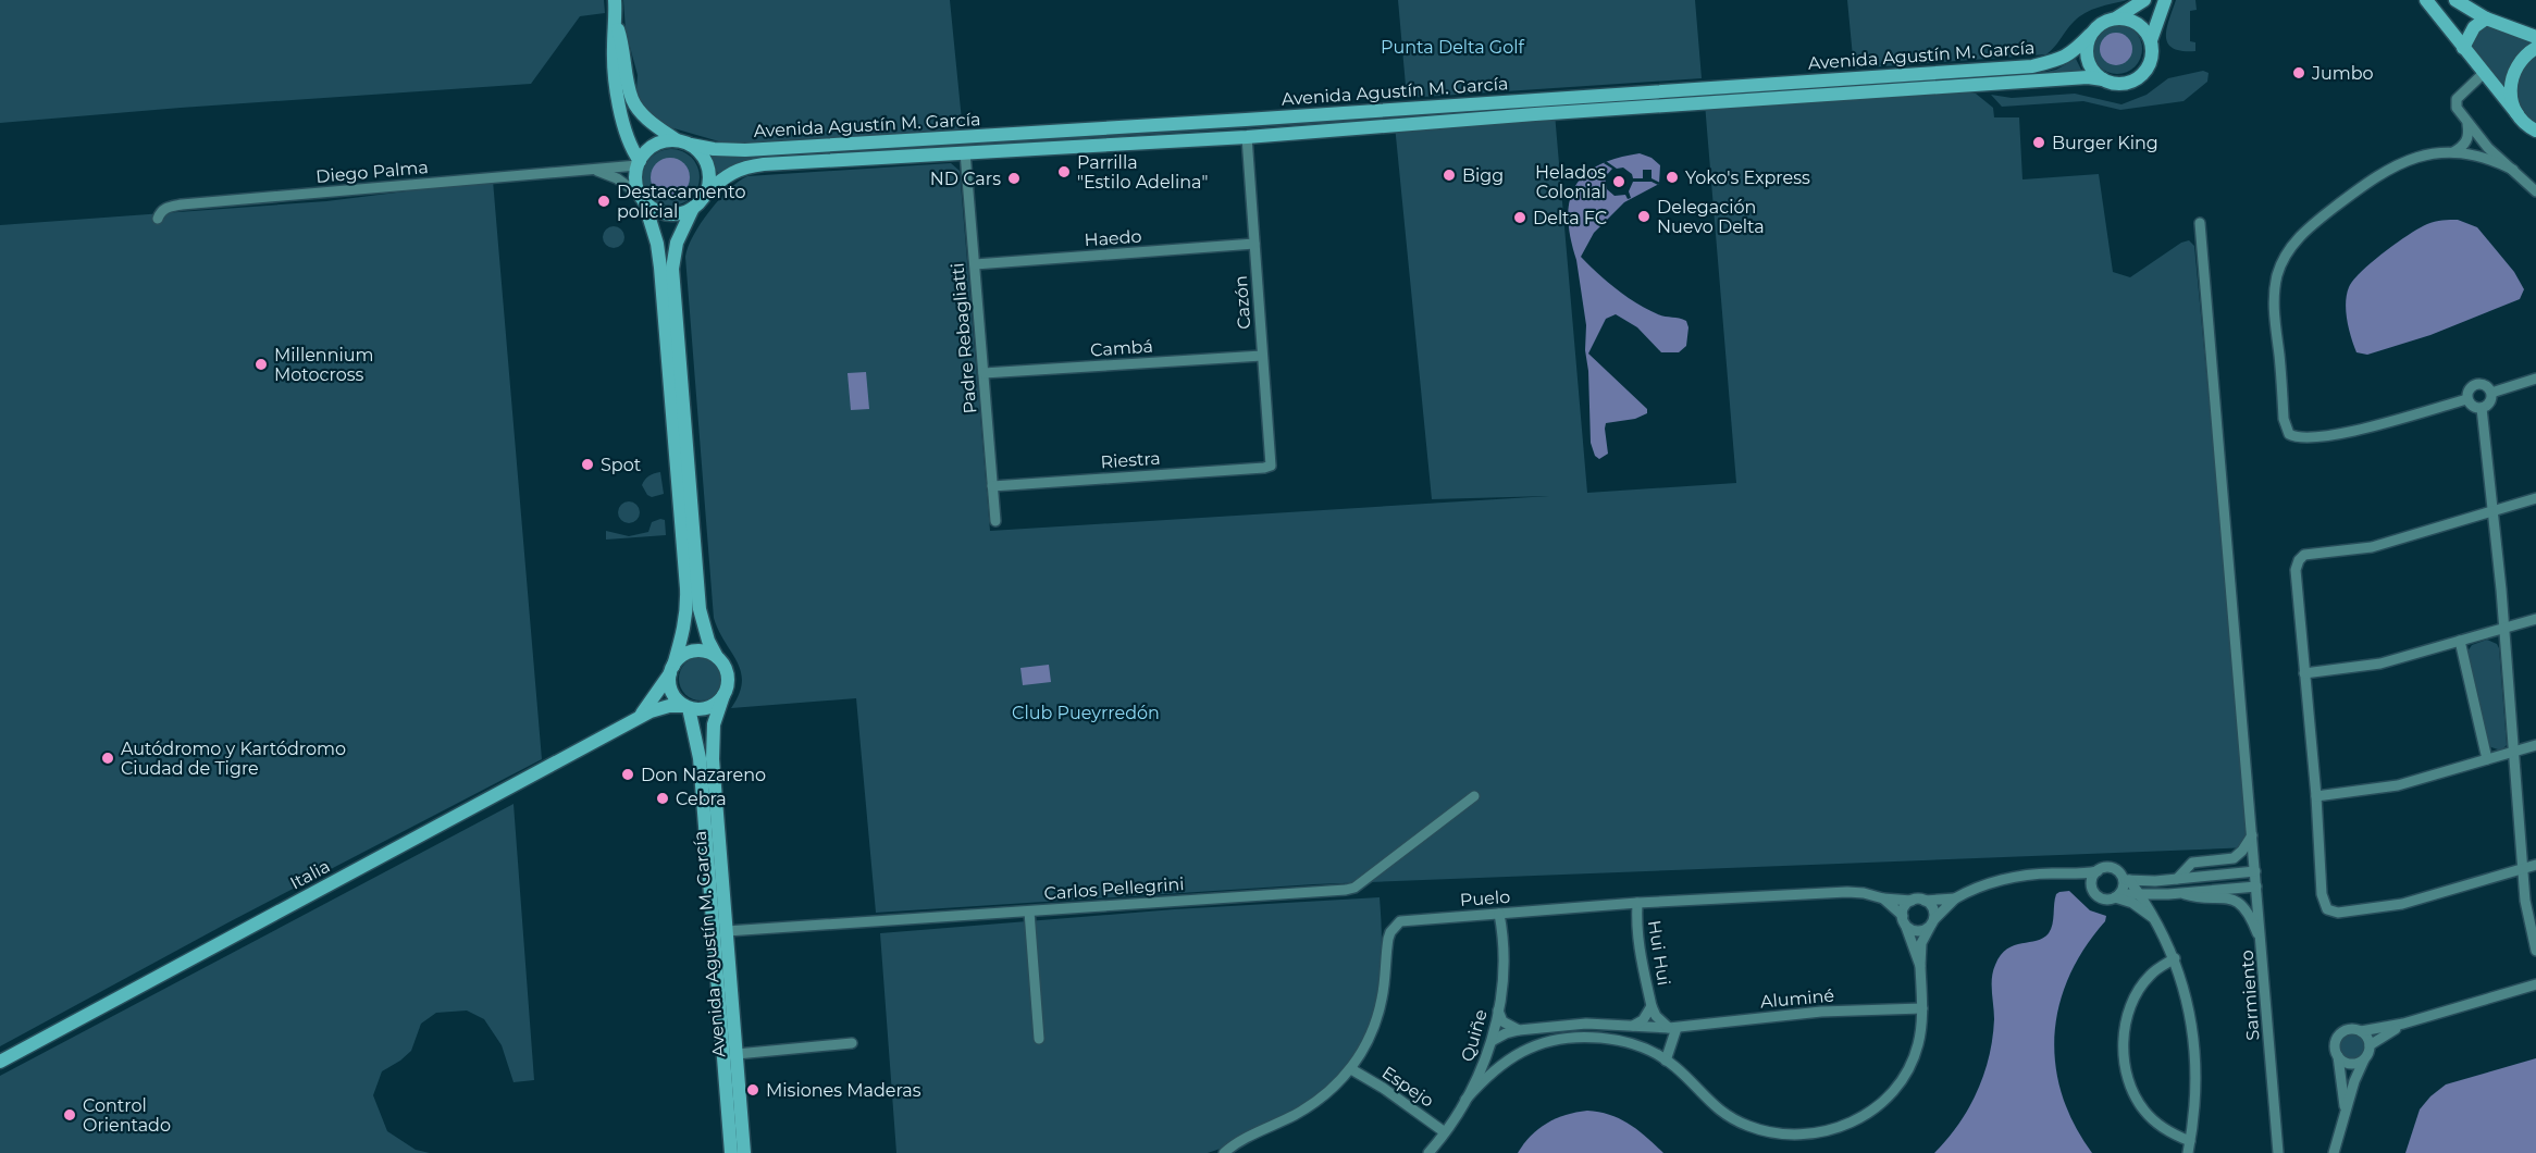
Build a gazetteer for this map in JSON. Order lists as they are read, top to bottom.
{
  "streets": {
    "main road": ["Avenida Agustín M. García", "Italia"],
    "street": [
      "Diego Palma",
      "Haedo",
      "Cazón",
      "Padre Rebagliatti",
      "Cambá",
      "Riestra",
      "Carlos Pellegrini",
      "Puelo",
      "Hui Hui",
      "Sarmiento",
      "Aluminé",
      "Quiñe",
      "Espejo"
    ]
  },
  "crossings": [
    ["Avenida Agustín M. García", "Diego Palma"],
    ["Avenida Agustín M. García", "Cazón"],
    ["Avenida Agustín M. García", "Padre Rebagliatti"],
    ["Avenida Agustín M. García", "Italia"],
    ["Avenida Agustín M. García", "Carlos Pellegrini"],
    ["Haedo", "Cazón"],
    ["Haedo", "Padre Rebagliatti"],
    ["Cazón", "Cambá"],
    ["Cazón", "Riestra"],
    ["Padre Rebagliatti", "Cambá"],
    ["Padre Rebagliatti", "Riestra"],
    ["Puelo", "Hui Hui"],
    ["Puelo", "Quiñe"],
    ["Puelo", "Espejo"],
    ["Aluminé", "Quiñe"],
    ["Quiñe", "Espejo"]
  ],
  "parks": ["Punta Delta Golf", "Club Pueyrredón"],
  "places": [
    "Jumbo",
    "Burger King",
    "Parrilla \"Estilo Adelina\"",
    "Bigg",
    "Yoko's Express",
    "ND Cars",
    "Helados Colonial",
    "Destacamento policial",
    "Delegación Nuevo Delta",
    "Delta FC",
    "Millennium Motocross",
    "Spot",
    "Autódromo y Kartódromo Ciudad de Tigre",
    "Don Nazareno",
    "Cebra",
    "Misiones Maderas",
    "Control Orientado"
  ]
}
